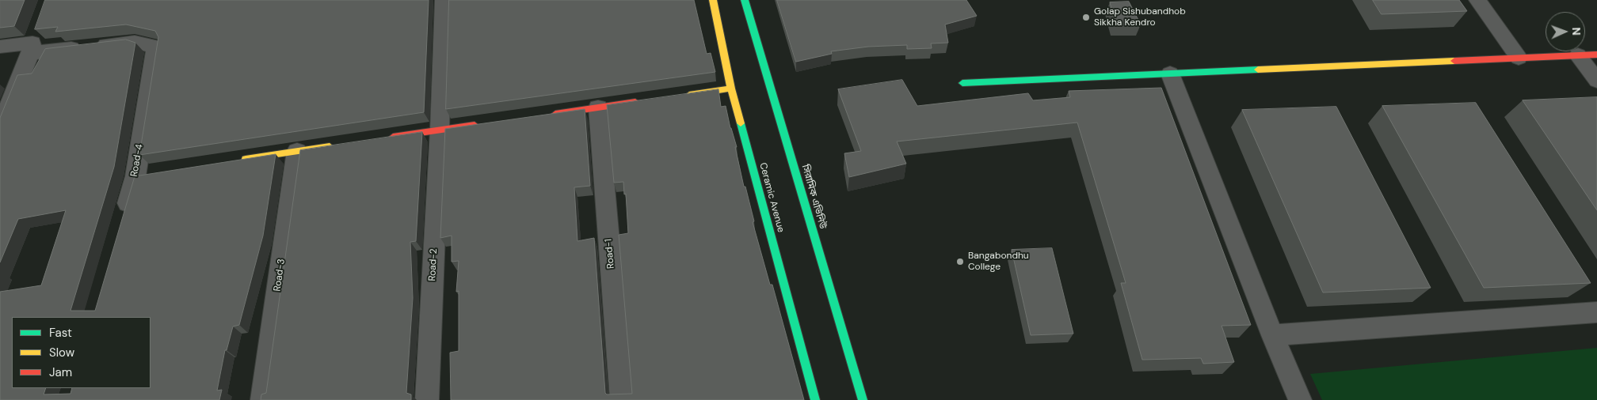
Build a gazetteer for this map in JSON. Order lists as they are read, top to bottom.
{
  "streets": {
    "street": [
      "Road-4",
      "সিরামিক এভিনিউ",
      "Ceramic Avenue",
      "Road-1",
      "Road-2",
      "Road-3"
    ]
  },
  "places": ["Golap Sishubandhob Sikkha Kendro", "Bangabondhu College"],
  "legend": ["Fast", "Slow", "Jam"],
  "north": "right"
}
